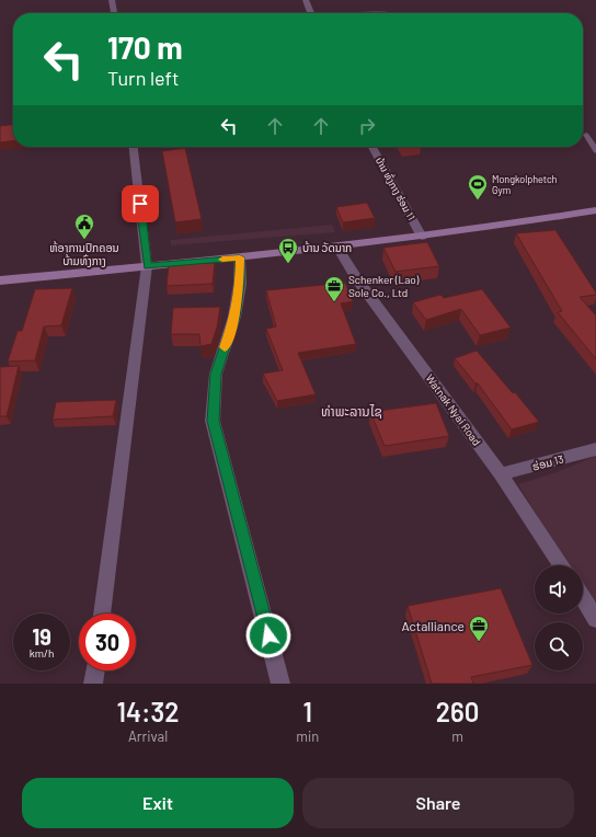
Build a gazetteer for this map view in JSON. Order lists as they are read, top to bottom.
{
  "streets": {
    "street": ["ບ້ານ ທົ່ງກາງ ຮ່ອມ 11", "Watnak Nyai Road", "ຮ່ອມ 13"]
  },
  "crossings": [
    ["Watnak Nyai Road", "ຮ່ອມ 13"]
  ],
  "districts": ["ທ່າພະລານໄຊ"],
  "places": {
    "sports": ["Mongkolphetch Gym"],
    "public building": ["ຫ້ອງການປົກຄອນ ບ້າມທົ່ງກາງ"],
    "bus stop": ["ບ້ານ ວັດນາກ"],
    "office": ["Schenker (Lao) Sole Co., Ltd", "Actalliance"]
  },
  "page": {
    "turn": ["170 m", "Turn left"],
    "speed": "19 km/h",
    "limit": "30",
    "eta": [
      "14:32",
      "Arrival",
      "1",
      "min",
      "260",
      "m"
    ],
    "buttons": ["Exit", "Share"]
  }
}
